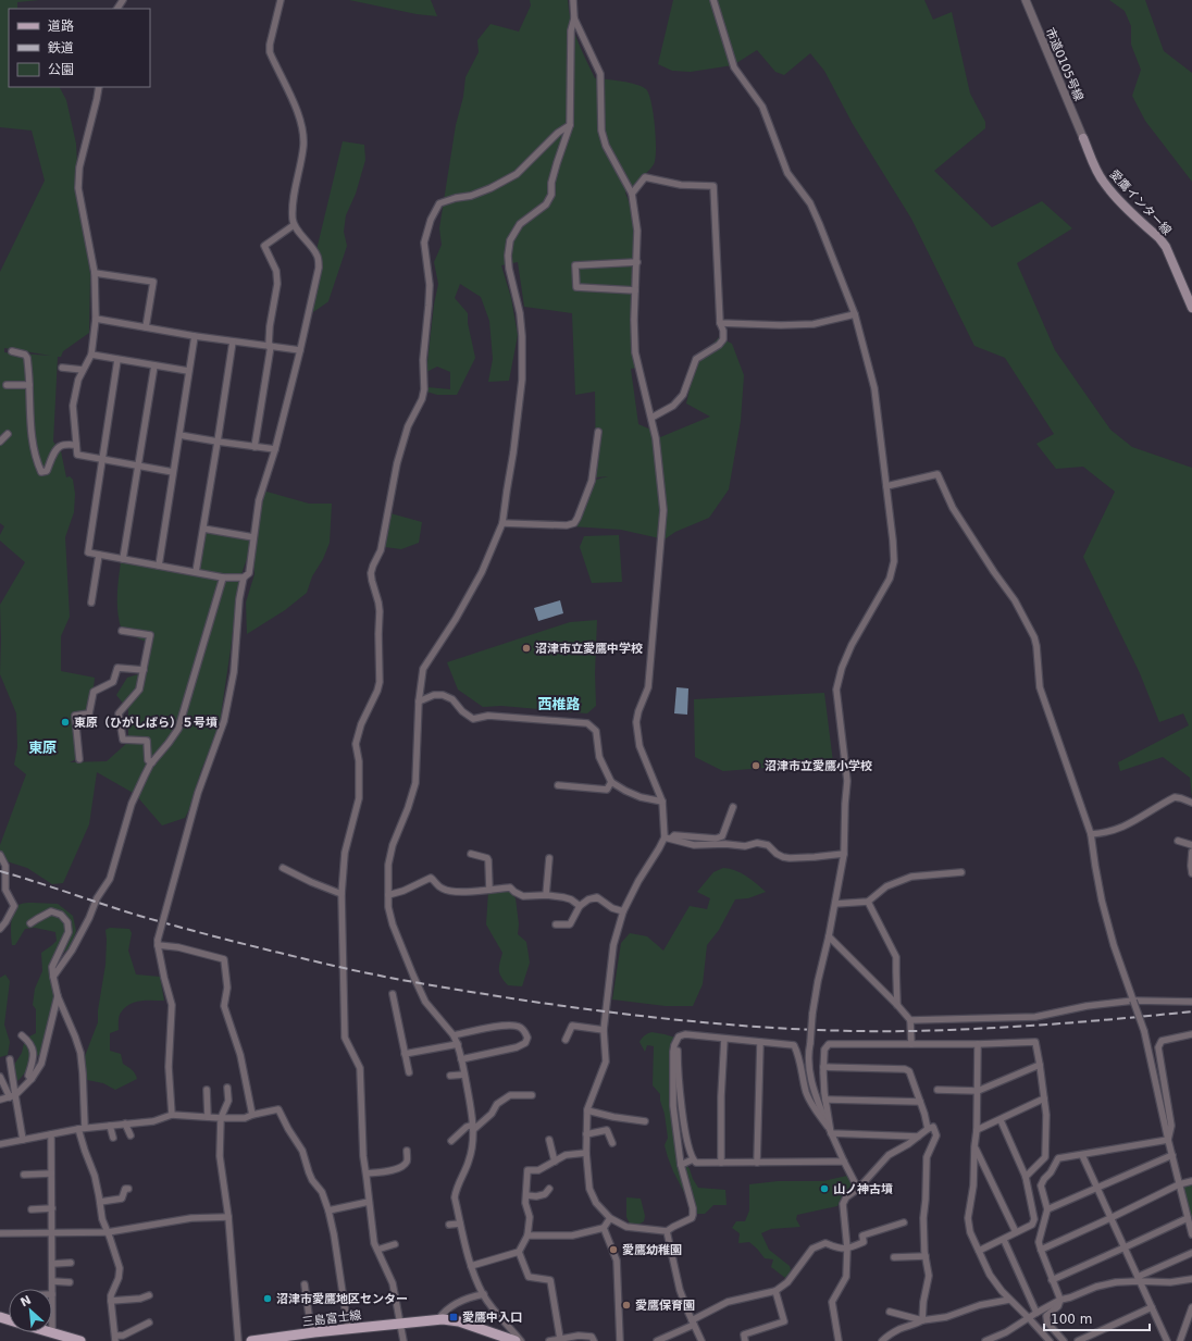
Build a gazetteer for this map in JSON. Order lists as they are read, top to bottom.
{
  "streets": {
    "main road": ["愛鷹インター線", "三島富士線"],
    "street": ["市道0105号線"]
  },
  "crossings": [
    ["市道0105号線", "愛鷹インター線"]
  ],
  "districts": ["西椎路", "東原"],
  "places": {
    "other": [
      "沼津市立愛鷹中学校",
      "東原（ひがしばら）５号墳",
      "沼津市立愛鷹小学校",
      "山ノ神古墳",
      "愛鷹幼稚園",
      "沼津市愛鷹地区センター",
      "愛鷹保育園"
    ],
    "transit": ["愛鷹中入口"]
  },
  "legend": ["道路", "鉄道", "公園"],
  "scale_bar": "100 m",
  "north": "top left"
}
